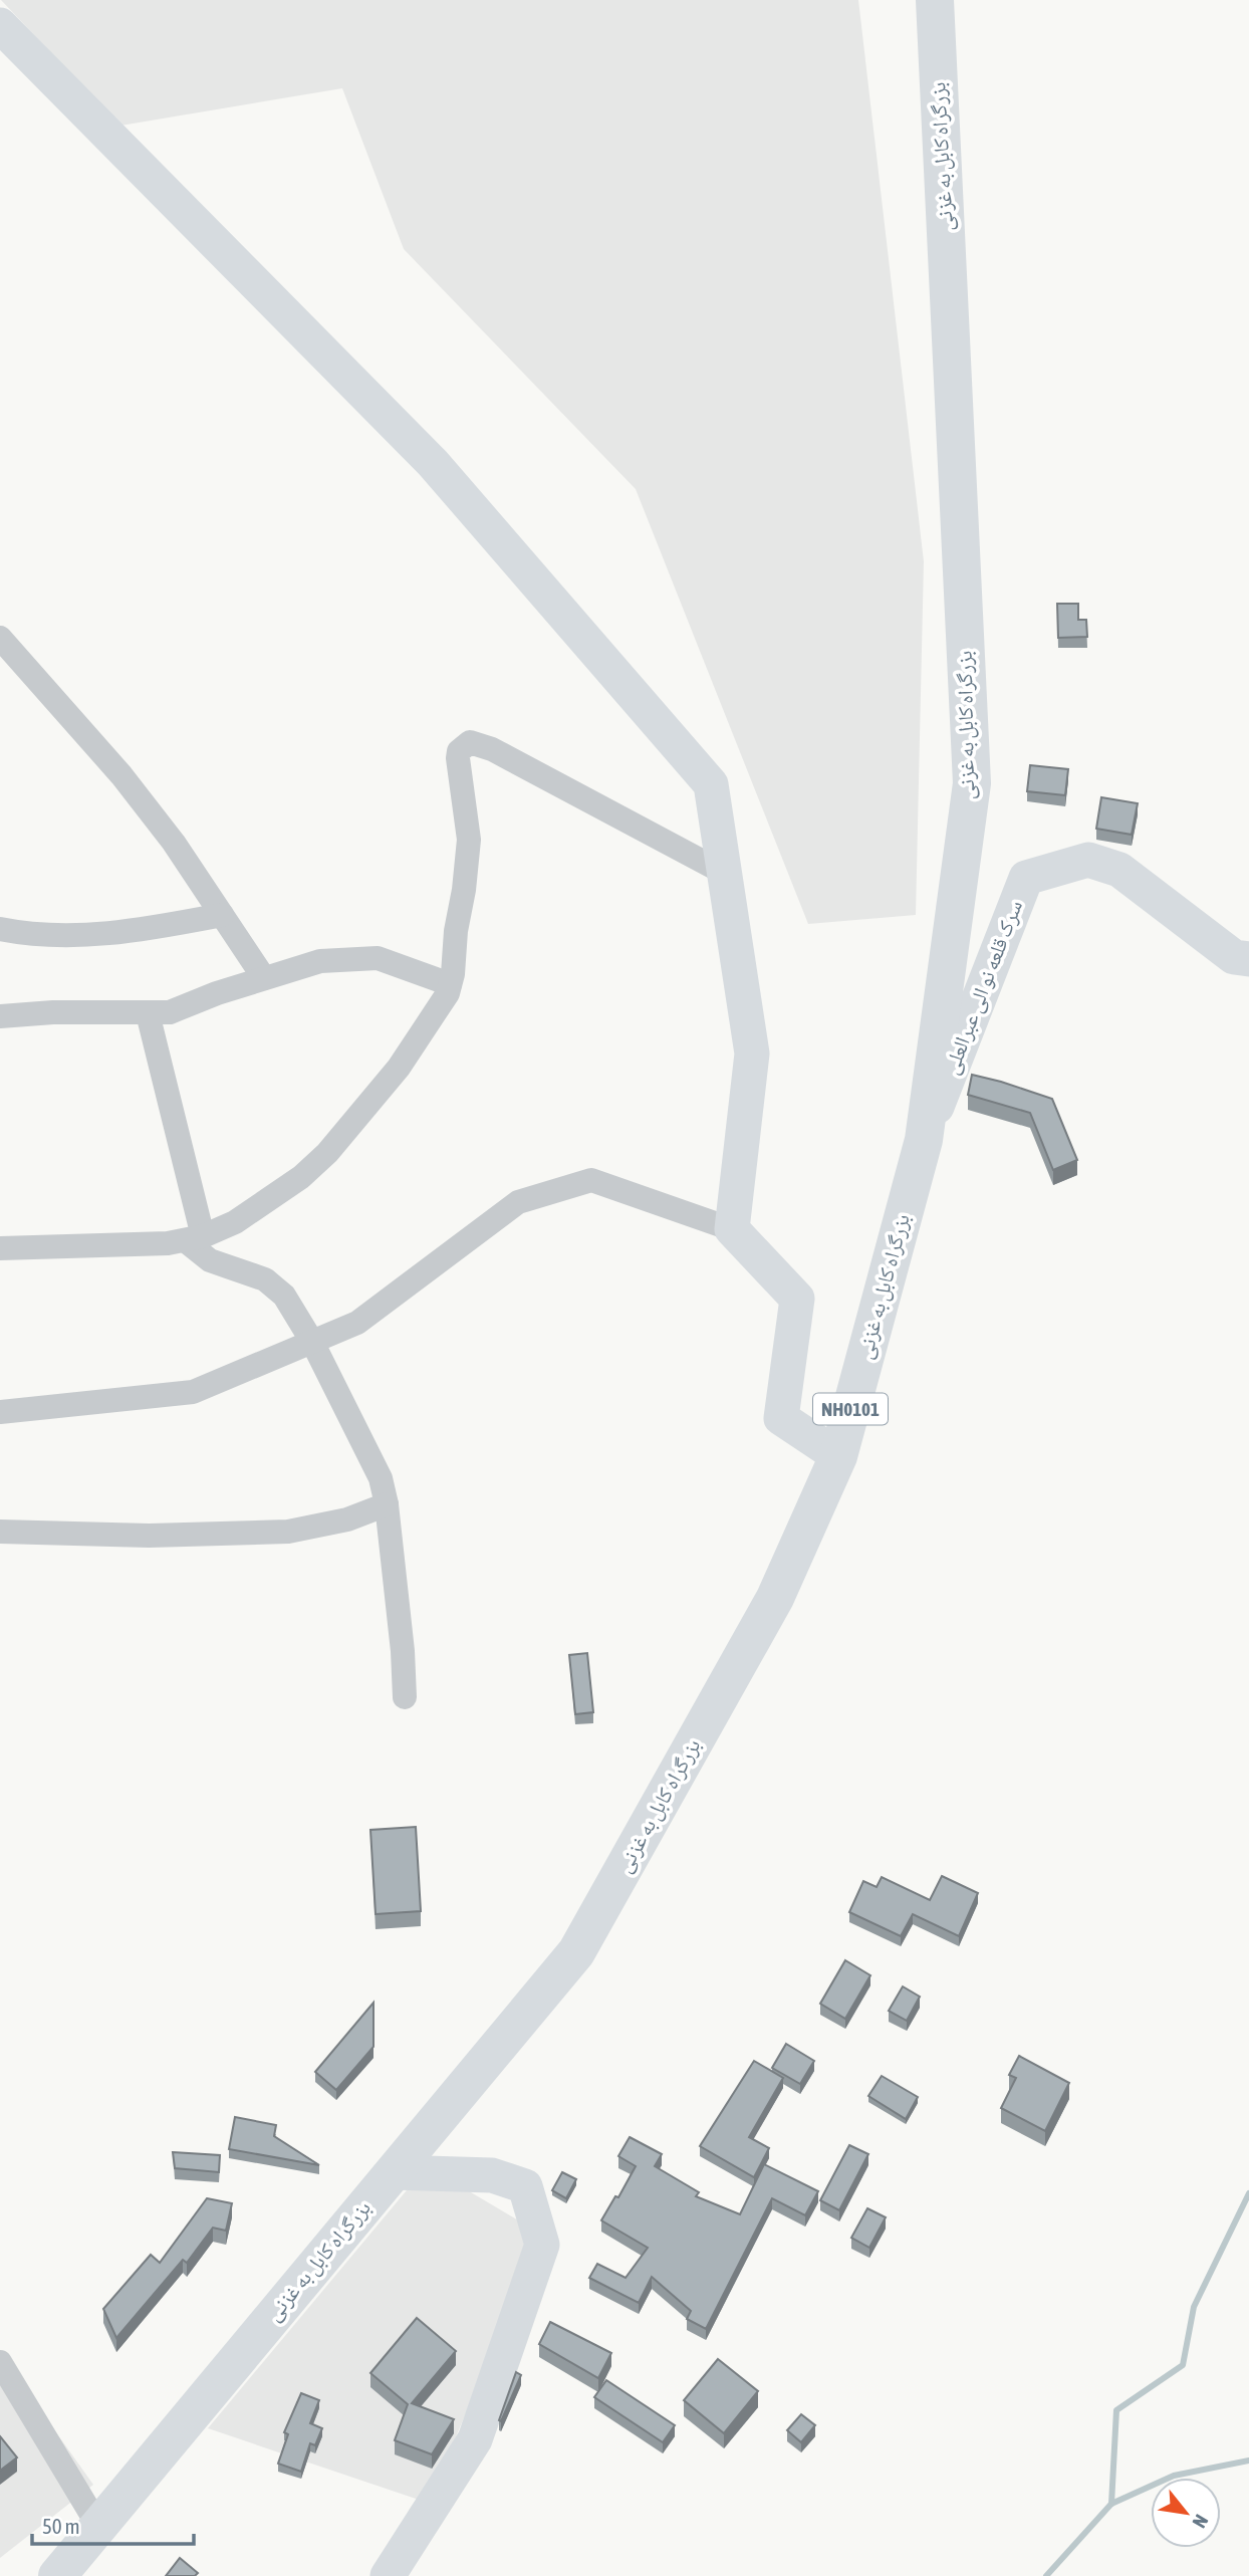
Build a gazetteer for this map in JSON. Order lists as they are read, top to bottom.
{
  "streets": {
    "highway": ["بزرگراه کابل به غزنی", "NH0101"],
    "street": ["سرک قلعه نو الی عبرالعلی"]
  },
  "crossings": [
    ["بزرگراه کابل به غزنی", "سرک قلعه نو الی عبرالعلی"]
  ],
  "scale_bar": "50 m",
  "north": "bottom right"
}
